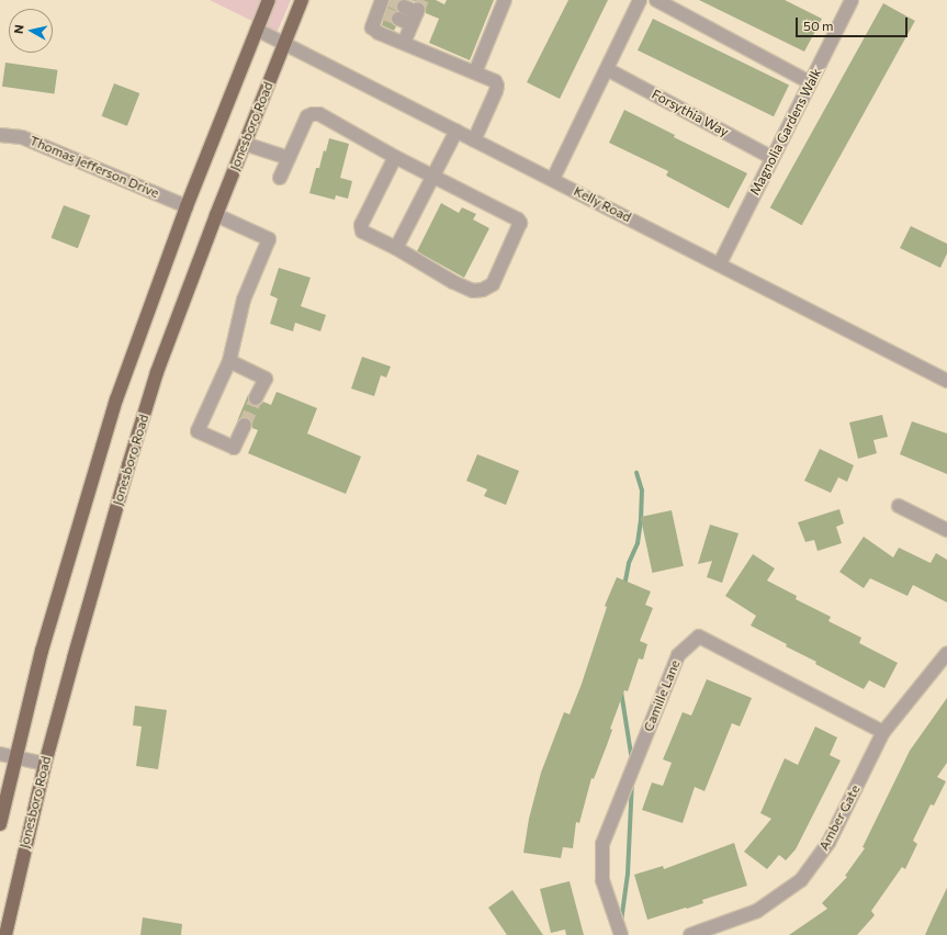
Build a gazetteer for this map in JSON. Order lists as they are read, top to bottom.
{
  "streets": {
    "main road": ["Jonesboro Road"],
    "street": [
      "Forsythia Way",
      "Magnolia Gardens Walk",
      "Thomas Jefferson Drive",
      "Kelly Road",
      "Camille Lane",
      "Amber Gate"
    ]
  },
  "crossings": [
    ["Forsythia Way", "Magnolia Gardens Walk"],
    ["Jonesboro Road", "Kelly Road"],
    ["Magnolia Gardens Walk", "Kelly Road"],
    ["Camille Lane", "Amber Gate"]
  ],
  "scale_bar": "50 m",
  "north": "left"
}
